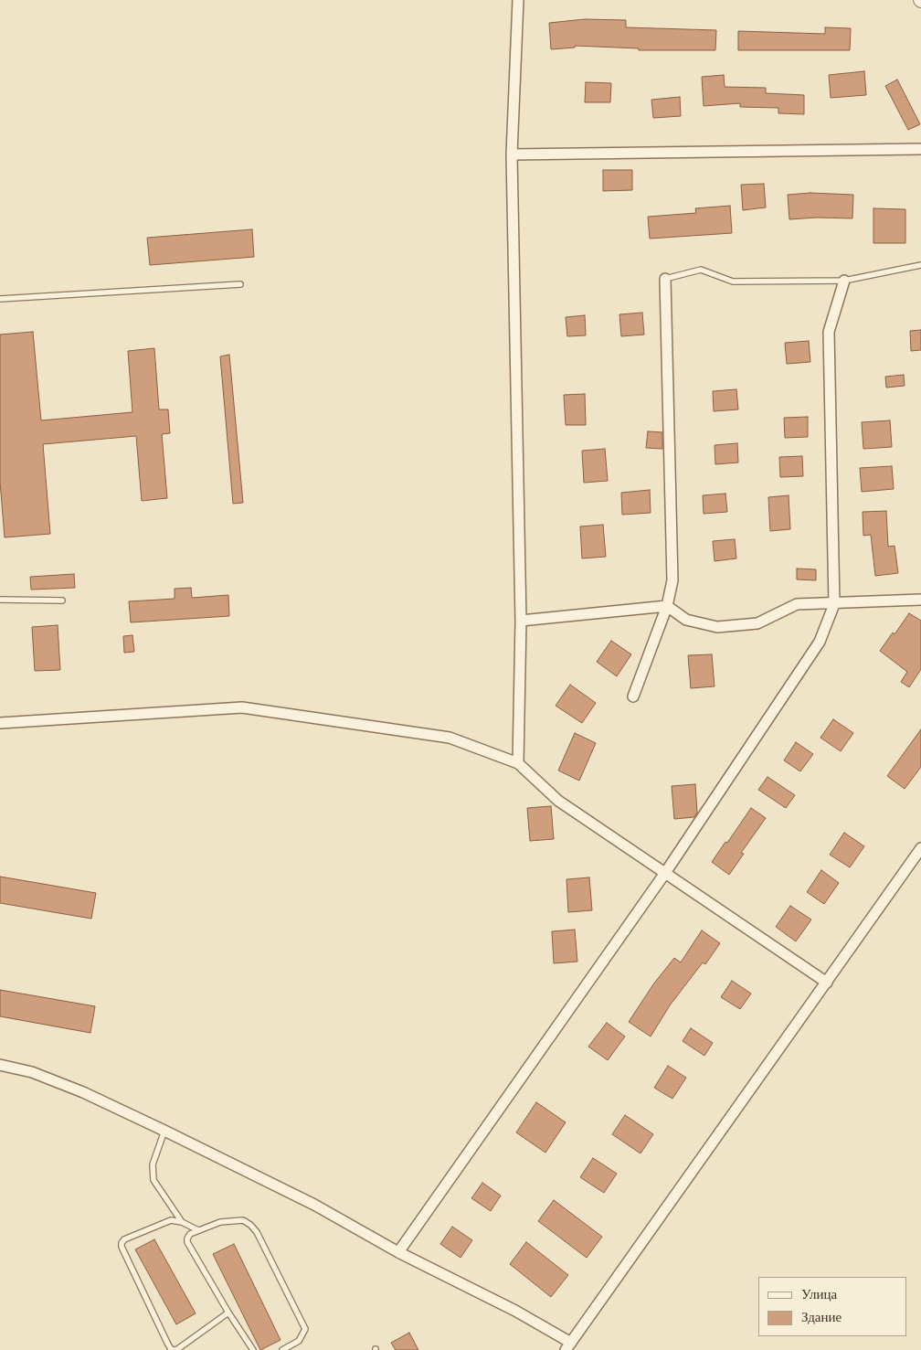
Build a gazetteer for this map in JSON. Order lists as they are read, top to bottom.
{
  "legend": ["Улица", "Здание"]
}
